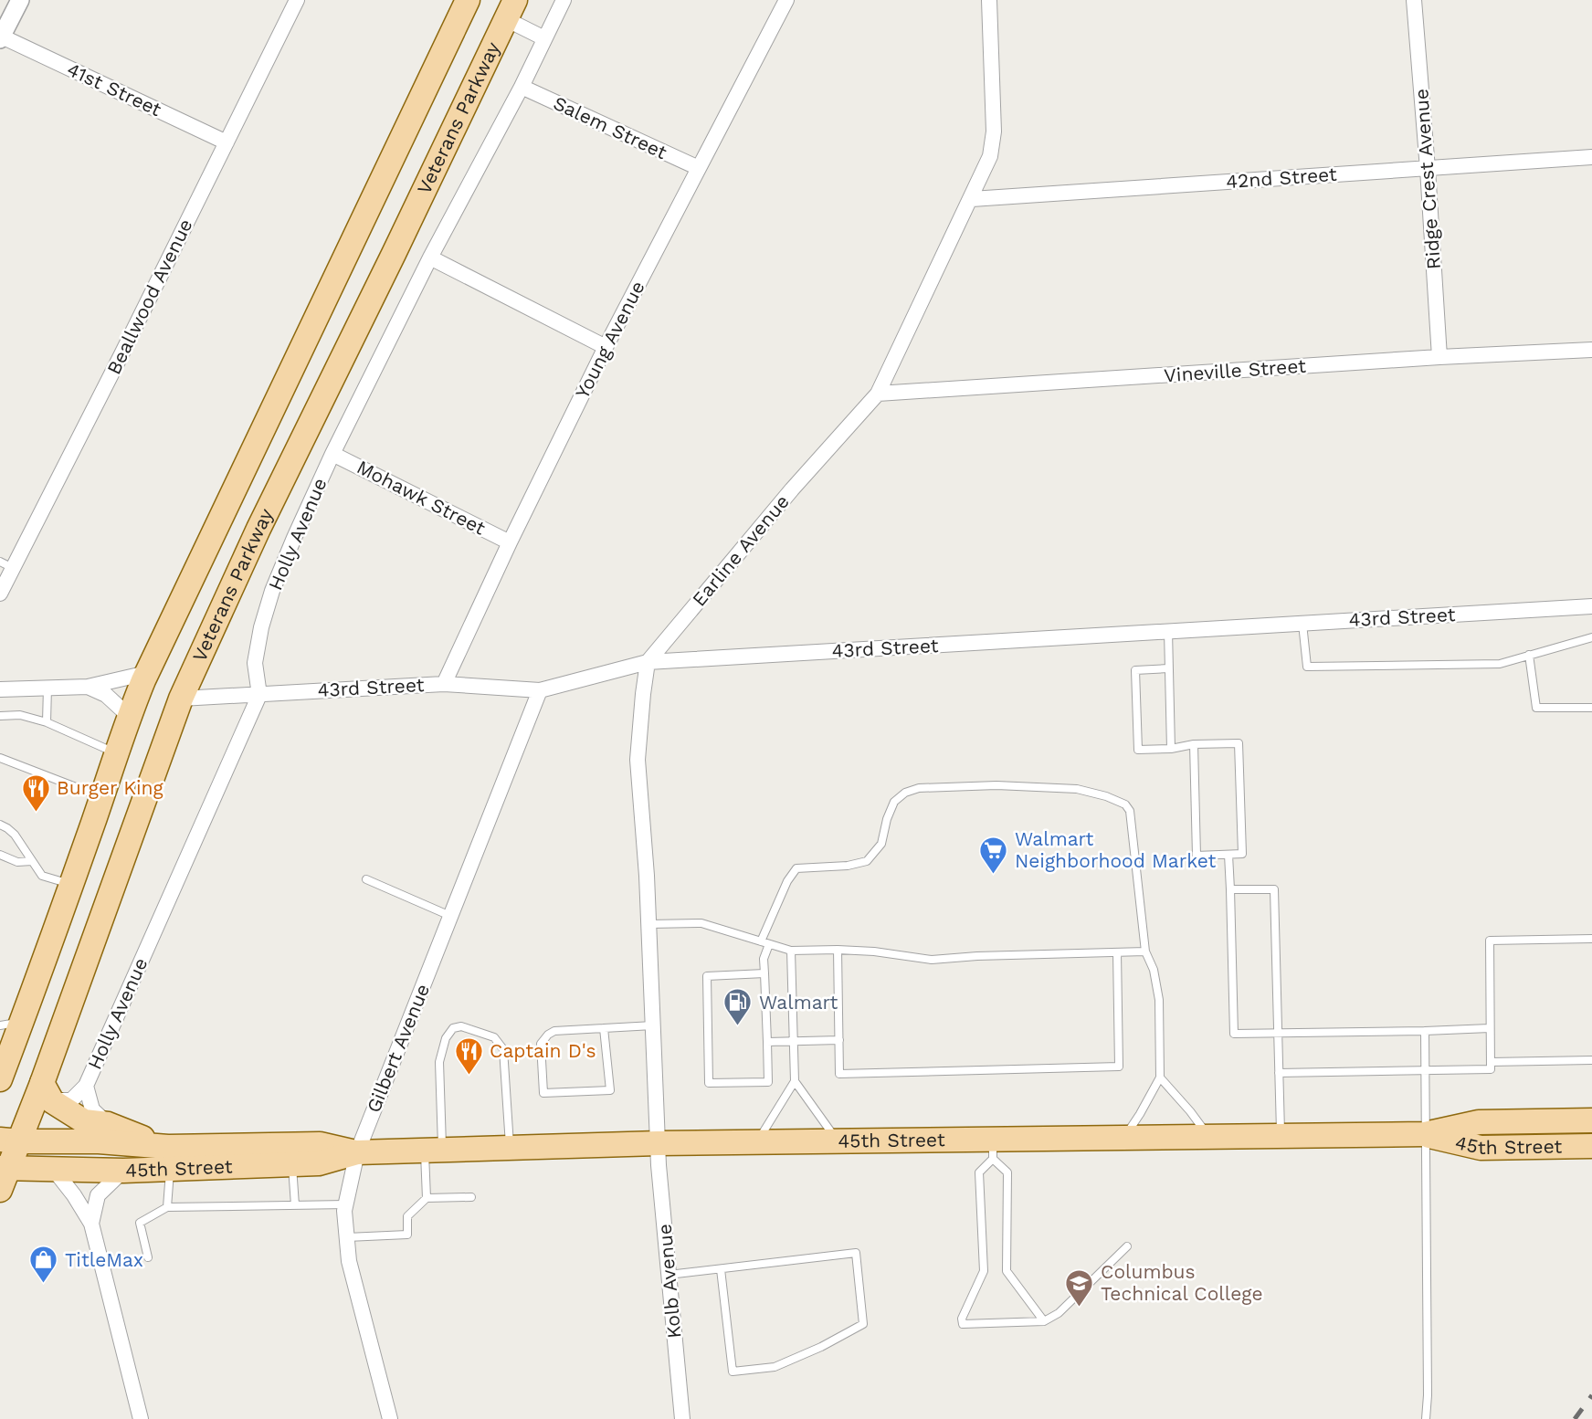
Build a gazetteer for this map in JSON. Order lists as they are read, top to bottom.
{
  "streets": {
    "main road": ["Veterans Parkway", "45th Street"],
    "street": [
      "41st Street",
      "Salem Street",
      "42nd Street",
      "Ridge Crest Avenue",
      "Beallwood Avenue",
      "Young Avenue",
      "Vineville Street",
      "Mohawk Street",
      "Holly Avenue",
      "Earline Avenue",
      "43rd Street",
      "Gilbert Avenue",
      "Kolb Avenue"
    ]
  },
  "crossings": [
    ["41st Street", "Beallwood Avenue"],
    ["Veterans Parkway", "Holly Avenue"],
    ["Veterans Parkway", "43rd Street"],
    ["Veterans Parkway", "45th Street"],
    ["Salem Street", "Young Avenue"],
    ["Salem Street", "Holly Avenue"],
    ["42nd Street", "Ridge Crest Avenue"],
    ["42nd Street", "Earline Avenue"],
    ["Ridge Crest Avenue", "Vineville Street"],
    ["Young Avenue", "Mohawk Street"],
    ["Young Avenue", "43rd Street"],
    ["Vineville Street", "Earline Avenue"],
    ["Mohawk Street", "Holly Avenue"],
    ["Holly Avenue", "43rd Street"],
    ["Earline Avenue", "43rd Street"],
    ["43rd Street", "Gilbert Avenue"],
    ["Gilbert Avenue", "45th Street"],
    ["45th Street", "Kolb Avenue"]
  ],
  "places": {
    "restaurant": ["Burger King", "Captain D's"],
    "supermarket": ["Walmart Neighborhood Market"],
    "fuel station": ["Walmart"],
    "shop": ["TitleMax"],
    "school or university": ["Columbus Technical College"]
  }
}
